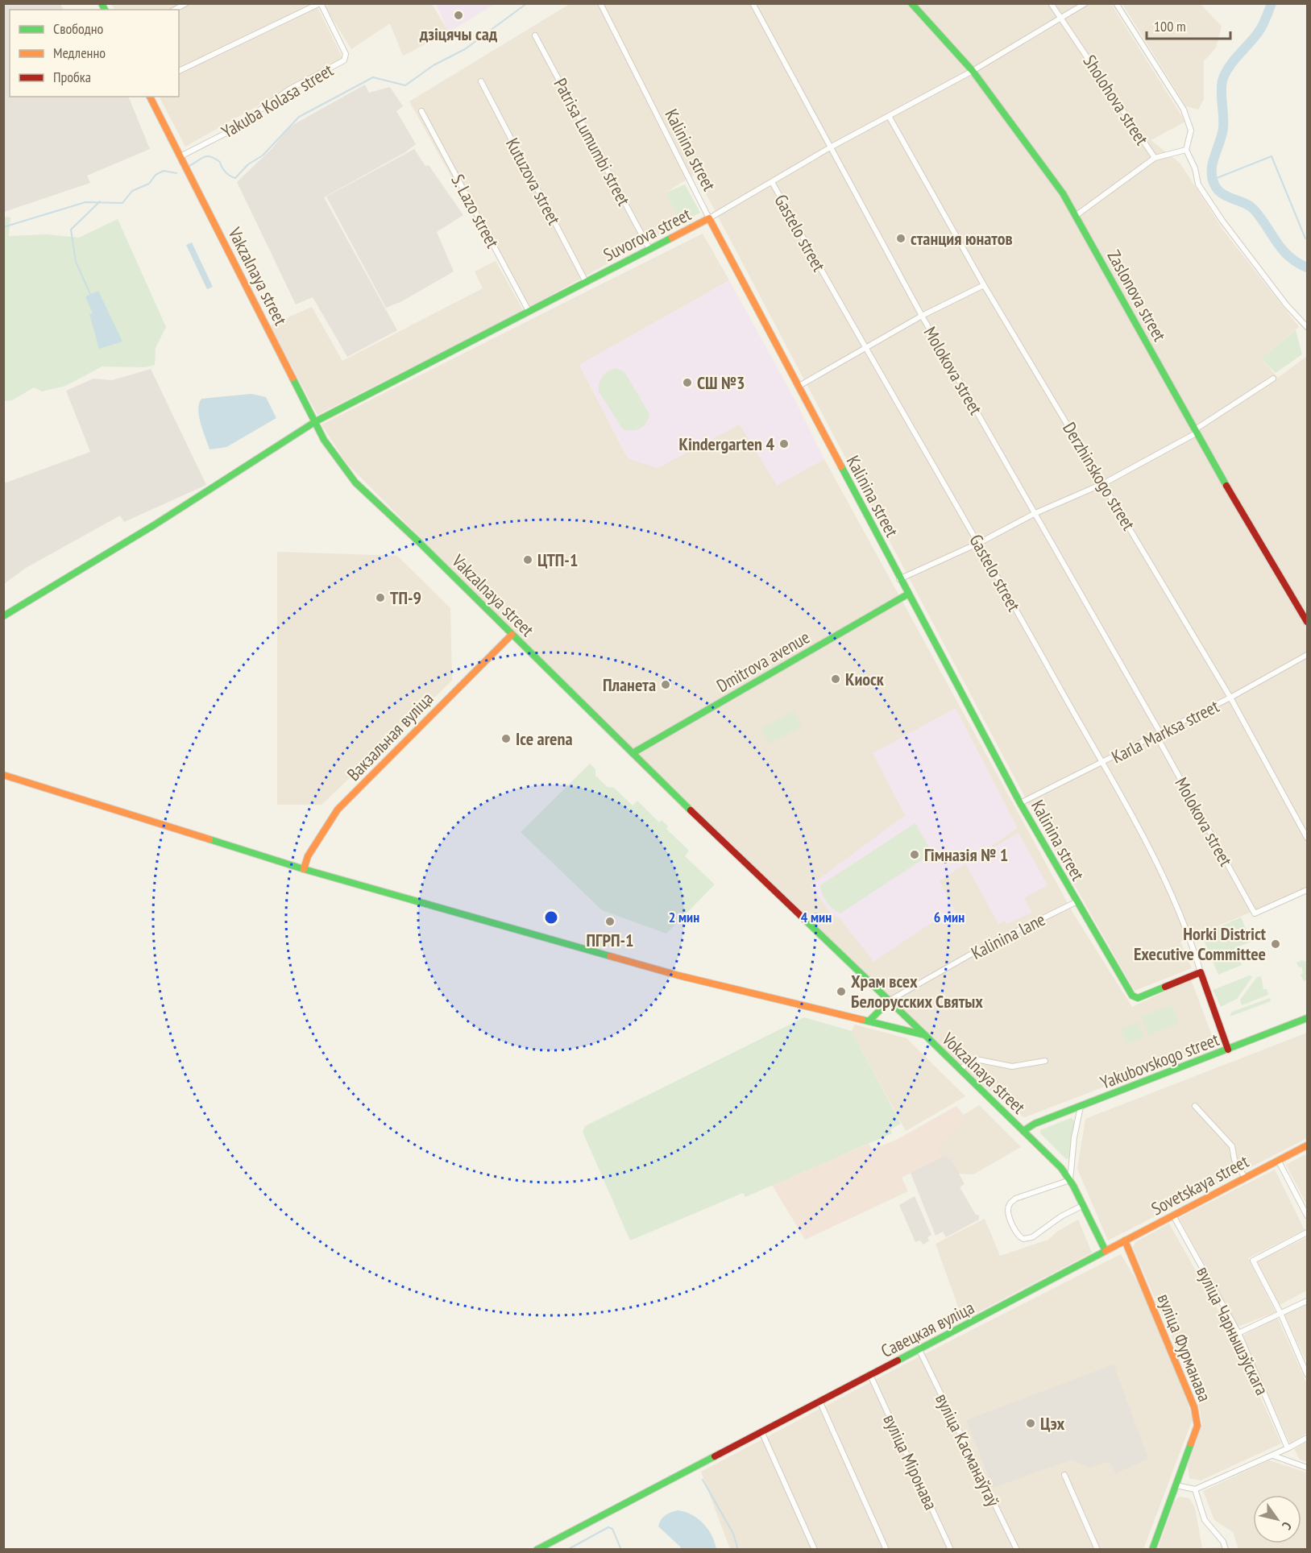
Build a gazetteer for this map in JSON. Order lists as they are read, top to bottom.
{
  "streets": {
    "main road": [
      "Kalinina street",
      "Suvorova street",
      "Vakzalnaya street",
      "Zaslonova street",
      "Dmitrova avenue",
      "Вакзальная вуліца",
      "Yakubovskogo street",
      "Vokzalnaya street",
      "Sovetskaya street",
      "Савецкая вуліца",
      "вуліца Фурманава"
    ],
    "street": [
      "Sholohova street",
      "Yakuba Kolasa street",
      "Patrisa Lumumbi street",
      "Kutuzova street",
      "S. Lazo street",
      "Gastelo street",
      "Molokova street",
      "Derzhinskogo street",
      "Karla Marksa street",
      "Kalinina lane",
      "вуліца Чарнышэўскага",
      "вуліца Касманаўтаў",
      "вуліца Міронава"
    ]
  },
  "crossings": [
    ["Sholohova street", "Suvorova street"],
    ["Yakuba Kolasa street", "Vakzalnaya street"],
    ["Patrisa Lumumbi street", "Suvorova street"],
    ["Kalinina street", "Gastelo street"],
    ["Kalinina street", "Suvorova street"],
    ["Kalinina street", "Dmitrova avenue"],
    ["Kalinina street", "Karla Marksa street"],
    ["Kalinina street", "Kalinina lane"],
    ["Kutuzova street", "Suvorova street"],
    ["S. Lazo street", "Suvorova street"],
    ["Gastelo street", "Suvorova street"],
    ["Gastelo street", "Karla Marksa street"],
    ["Suvorova street", "Vakzalnaya street"],
    ["Suvorova street", "Zaslonova street"],
    ["Suvorova street", "Molokova street"],
    ["Suvorova street", "Derzhinskogo street"],
    ["Vakzalnaya street", "Dmitrova avenue"],
    ["Vakzalnaya street", "Вакзальная вуліца"],
    ["Vakzalnaya street", "Kalinina lane"],
    ["Vakzalnaya street", "Vokzalnaya street"],
    ["Molokova street", "Karla Marksa street"],
    ["Derzhinskogo street", "Karla Marksa street"],
    ["Yakubovskogo street", "Vokzalnaya street"],
    ["Sovetskaya street", "Савецкая вуліца"],
    ["Sovetskaya street", "вуліца Чарнышэўскага"],
    ["Sovetskaya street", "вуліца Фурманава"],
    ["Савецкая вуліца", "вуліца Касманаўтаў"],
    ["Савецкая вуліца", "вуліца Міронава"]
  ],
  "places": [
    "дзіцячы сад",
    "станция юнатов",
    "СШ №3",
    "Kindergarten 4",
    "ЦТП-1",
    "ТП-9",
    "Киоск",
    "Планета",
    "Ice arena",
    "Гімназія № 1",
    "ПГРП-1",
    "Horki District Executive Committee",
    "Храм всех Белорусских Святых",
    "Цэх"
  ],
  "legend": ["Свободно", "Медленно", "Пробка"],
  "scale_bar": "100 m",
  "north": "bottom right",
  "rings": ["2 мин", "4 мин", "6 мин"]
}
